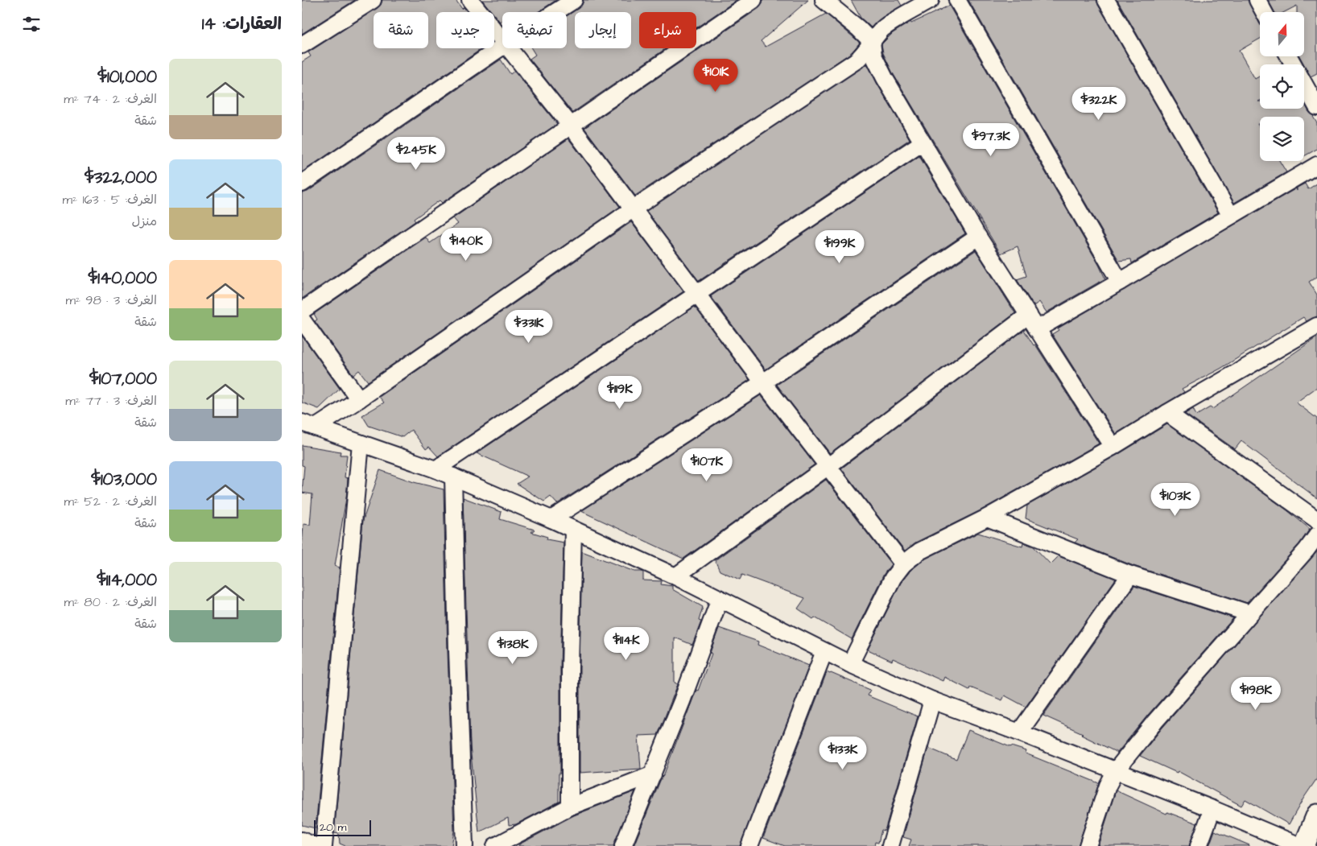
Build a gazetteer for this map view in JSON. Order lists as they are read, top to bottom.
{
  "scale_bar": "20 m",
  "north": "top",
  "page": {
    "heading": "العقارات: 14",
    "chip": [
      "شراء",
      "إيجار",
      "تصفية",
      "جديد",
      "شقة"
    ],
    "list": [
      {
        "name": "$101,000",
        "note": "الغرف: 2 · 74 m² · شقة"
      },
      {
        "name": "$322,000",
        "note": "الغرف: 5 · 163 m² · منزل"
      },
      {
        "name": "$140,000",
        "note": "الغرف: 3 · 98 m² · شقة"
      },
      {
        "name": "$107,000",
        "note": "الغرف: 3 · 77 m² · شقة"
      },
      {
        "name": "$103,000",
        "note": "الغرف: 2 · 52 m² · شقة"
      },
      {
        "name": "$114,000",
        "note": "الغرف: 2 · 80 m² · شقة"
      }
    ],
    "price": [
      "$101K",
      "$322K",
      "$97.3K",
      "$245K",
      "$140K",
      "$199K",
      "$331K",
      "$119K",
      "$107K",
      "$103K",
      "$114K",
      "$138K",
      "$198K",
      "$133K"
    ],
    "scale": "20 m"
  }
}
